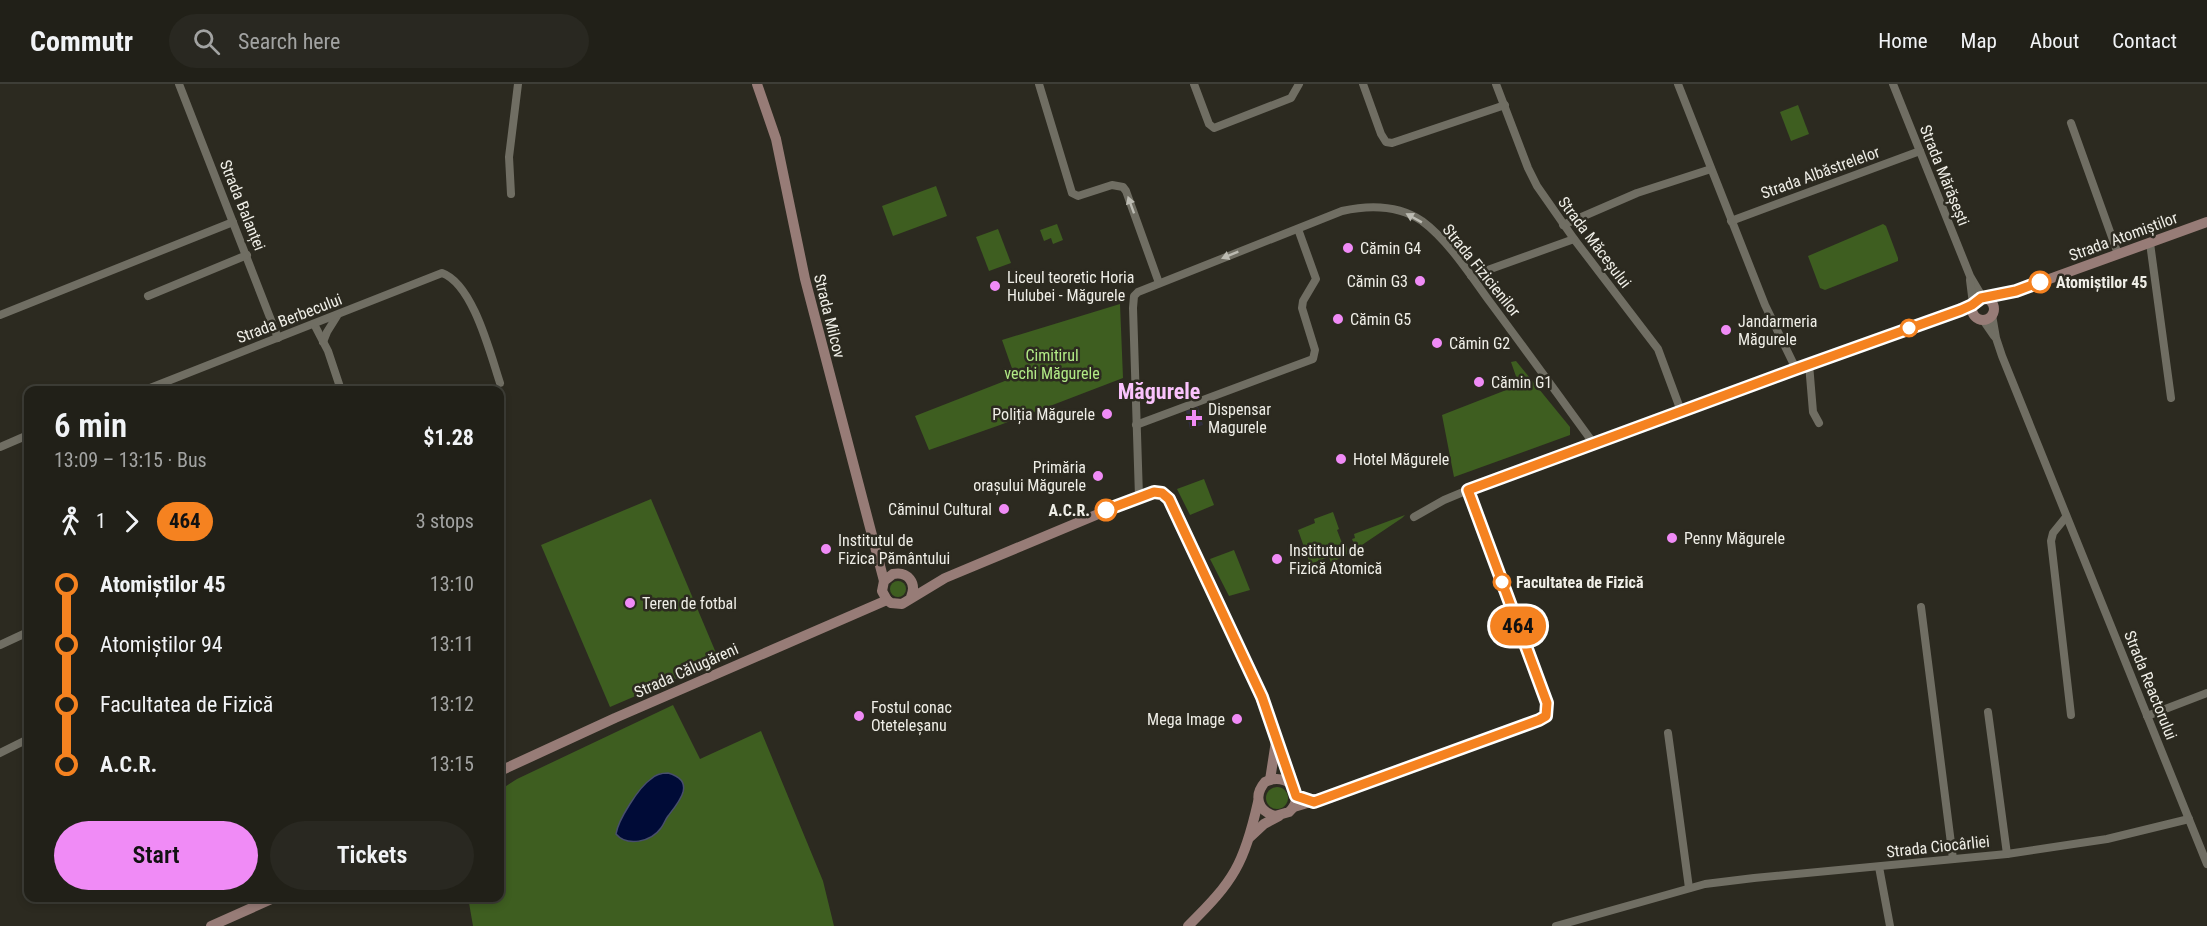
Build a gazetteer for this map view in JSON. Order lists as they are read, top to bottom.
{
  "streets": {
    "main road": ["Strada Atomiștilor", "Strada Milcov", "Strada Călugăreni"],
    "street": [
      "Strada Albăstrelelor",
      "Strada Mărășești",
      "Strada Balanței",
      "Strada Măceșului",
      "Strada Fizicienilor",
      "Strada Berbecului",
      "Strada Reactorului",
      "Strada Ciocârliei"
    ]
  },
  "crossings": [
    ["Strada Albăstrelelor", "Strada Mărășești"],
    ["Strada Mărășești", "Strada Atomiștilor"],
    ["Strada Mărășești", "Strada Reactorului"],
    ["Strada Balanței", "Strada Berbecului"],
    ["Strada Atomiștilor", "Strada Măceșului"],
    ["Strada Atomiștilor", "Strada Fizicienilor"],
    ["Strada Atomiștilor", "Strada Reactorului"],
    ["Strada Milcov", "Strada Călugăreni"],
    ["Strada Reactorului", "Strada Ciocârliei"]
  ],
  "one_way": ["Strada Fizicienilor"],
  "districts": ["Măgurele"],
  "parks": ["Cimitirul vechi Măgurele"],
  "places": {
    "other": [
      "Cămin G4",
      "Cămin G3",
      "Atomiștilor 45",
      "Liceul teoretic Horia Hulubei - Măgurele",
      "Cămin G5",
      "Jandarmeria Măgurele",
      "Cămin G2",
      "Cămin G1",
      "Poliția Măgurele",
      "Hotel Măgurele",
      "Primăria orașului Măgurele",
      "Căminul Cultural",
      "A.C.R.",
      "Penny Măgurele",
      "Institutul de Fizica Pământului",
      "Institutul de Fizică Atomică",
      "Facultatea de Fizică",
      "Teren de fotbal",
      "Fostul conac Oteteleșanu",
      "Mega Image"
    ],
    "health": ["Dispensar Magurele"]
  },
  "lines": ["bus line 464"],
  "page": {
    "header": "Commutr",
    "search": "Search here",
    "nav": [
      "Home",
      "Map",
      "About",
      "Contact"
    ],
    "on_map": "464",
    "heading": ["6 min", "13:09 – 13:15 · Bus", "$1.28"],
    "legs": ["1", "464", "3 stops"],
    "list": [
      {
        "name": "Atomiștilor 45",
        "value": "13:10"
      },
      {
        "name": "Atomiștilor 94",
        "value": "13:11"
      },
      {
        "name": "Facultatea de Fizică",
        "value": "13:12"
      },
      {
        "name": "A.C.R.",
        "value": "13:15"
      }
    ],
    "buttons": ["Start", "Tickets"]
  }
}
